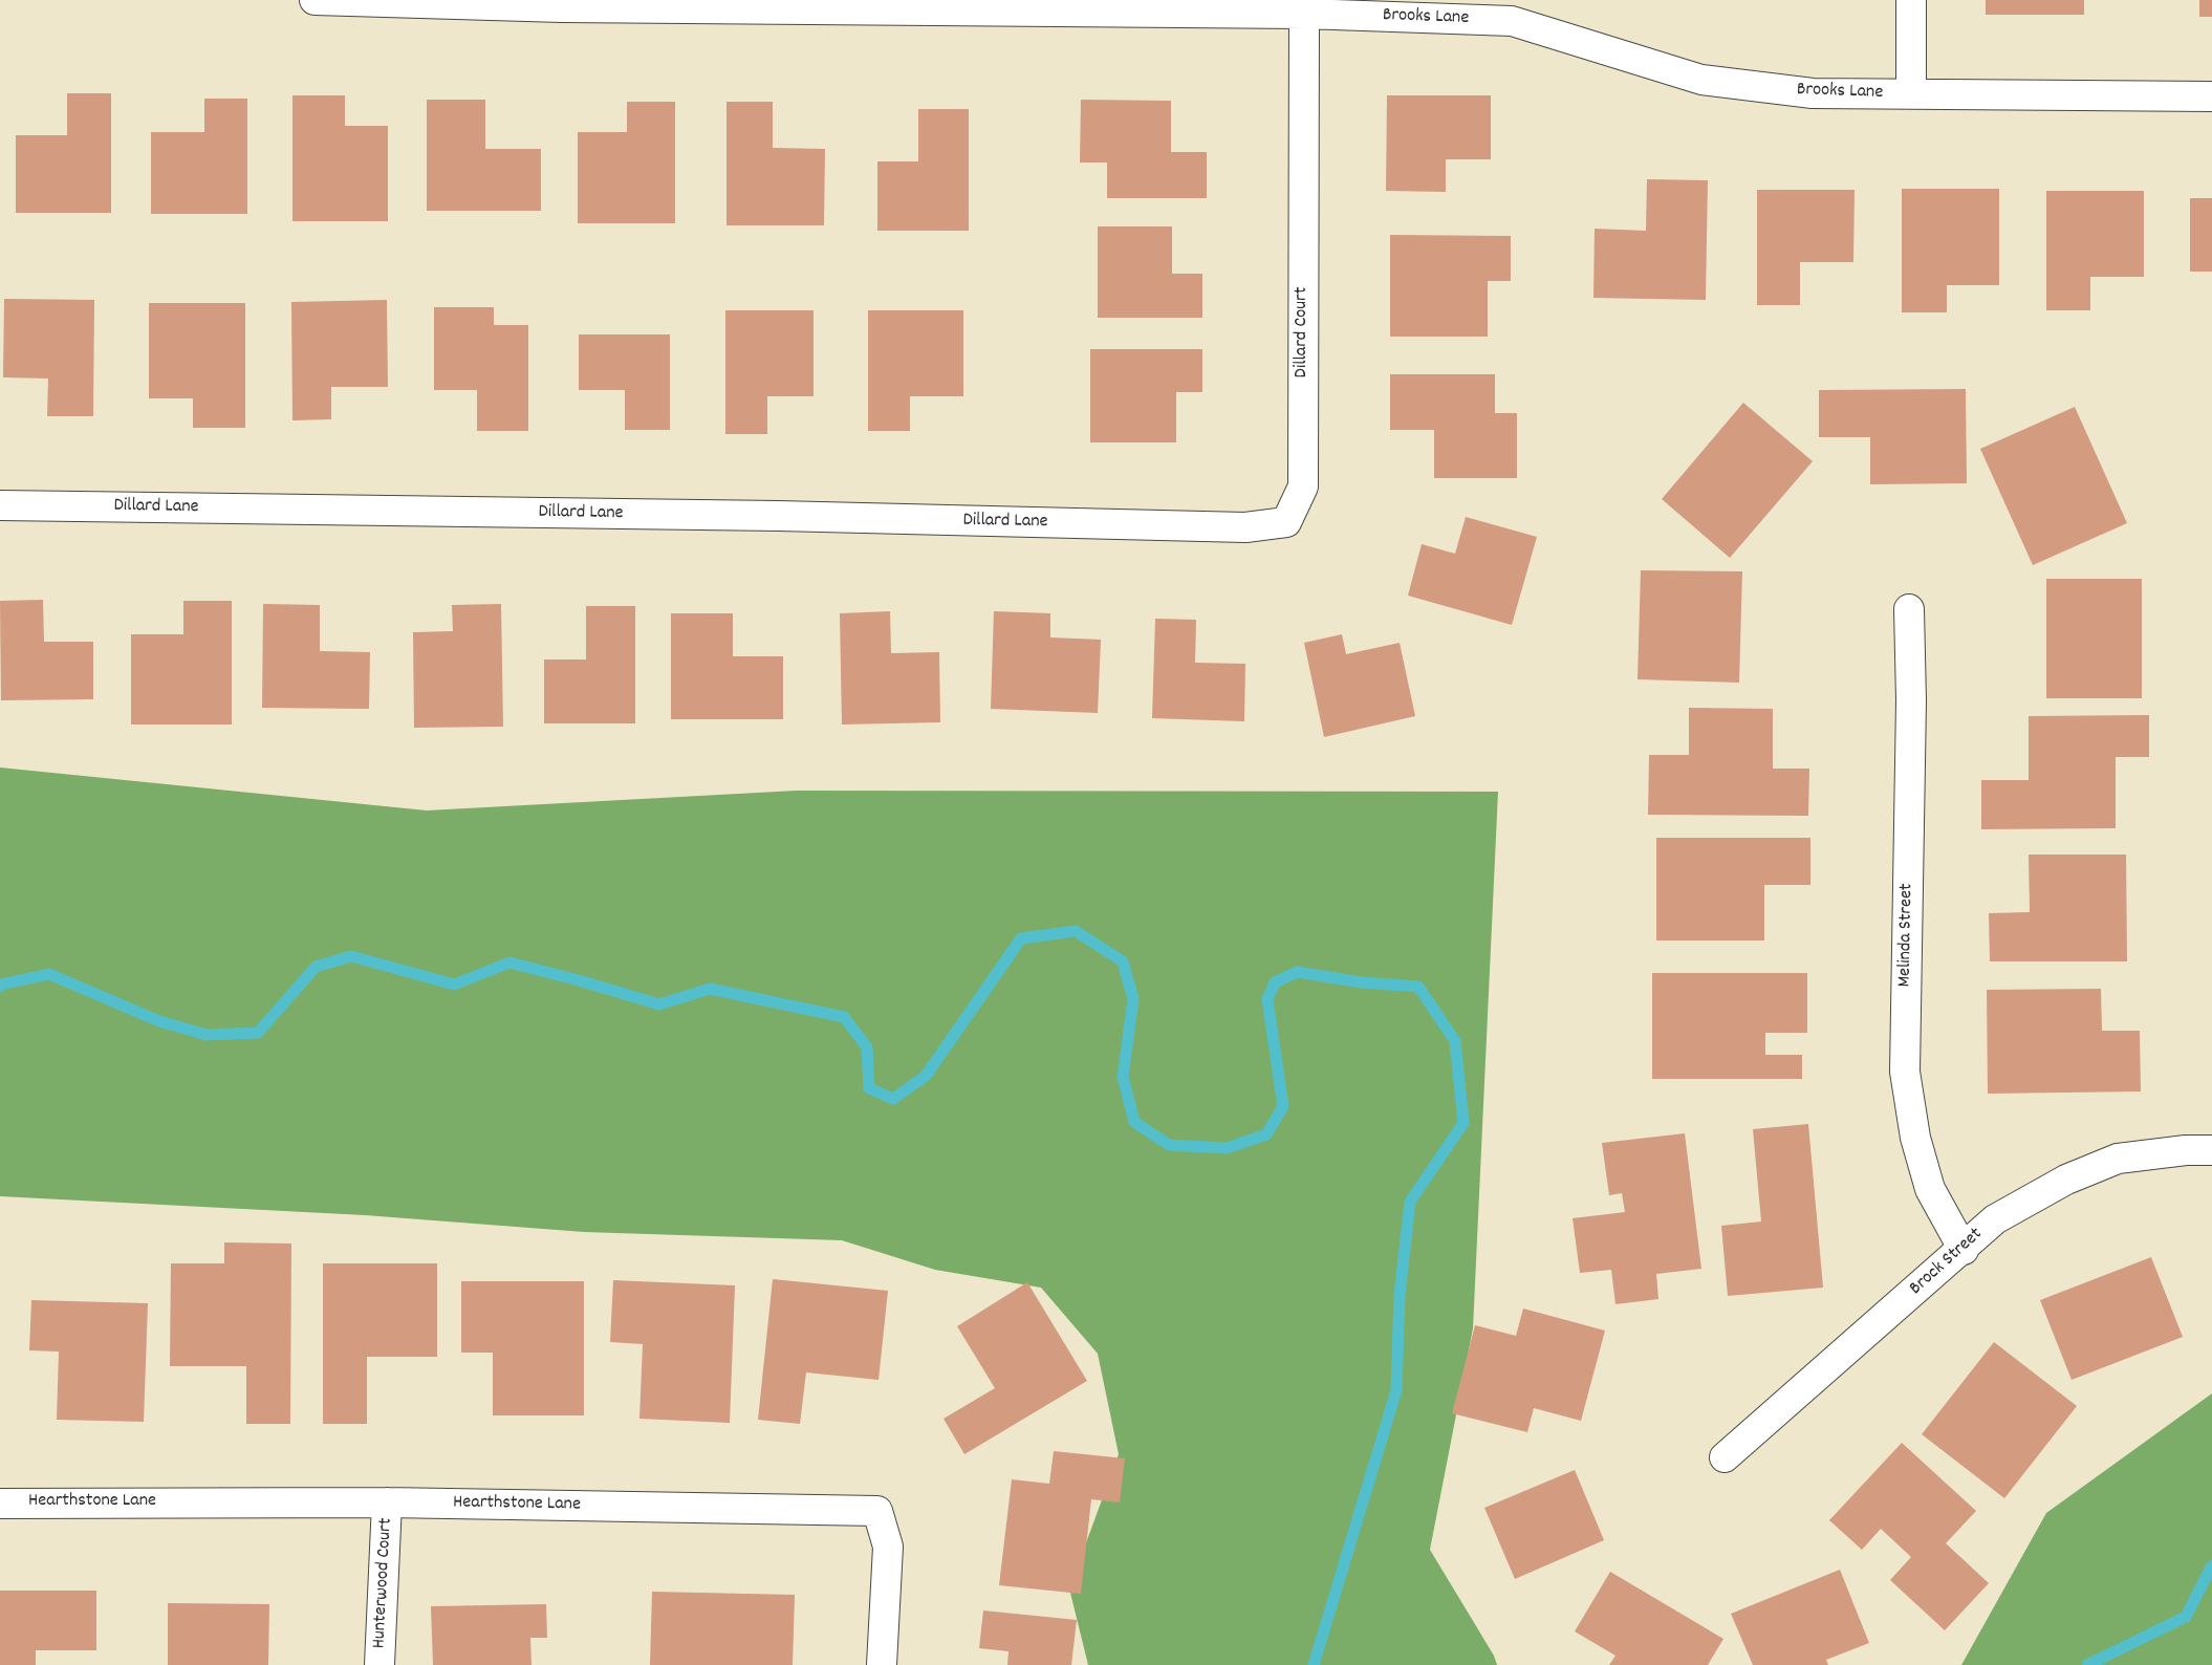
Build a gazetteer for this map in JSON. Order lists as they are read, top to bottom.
{
  "streets": {
    "street": [
      "Brooks Lane",
      "Dillard Court",
      "Dillard Lane",
      "Melinda Street",
      "Brock Street",
      "Hearthstone Lane",
      "Hunterwood Court"
    ]
  },
  "crossings": [
    ["Brooks Lane", "Dillard Court"],
    ["Dillard Court", "Dillard Lane"],
    ["Melinda Street", "Brock Street"],
    ["Hearthstone Lane", "Hunterwood Court"]
  ]
}
